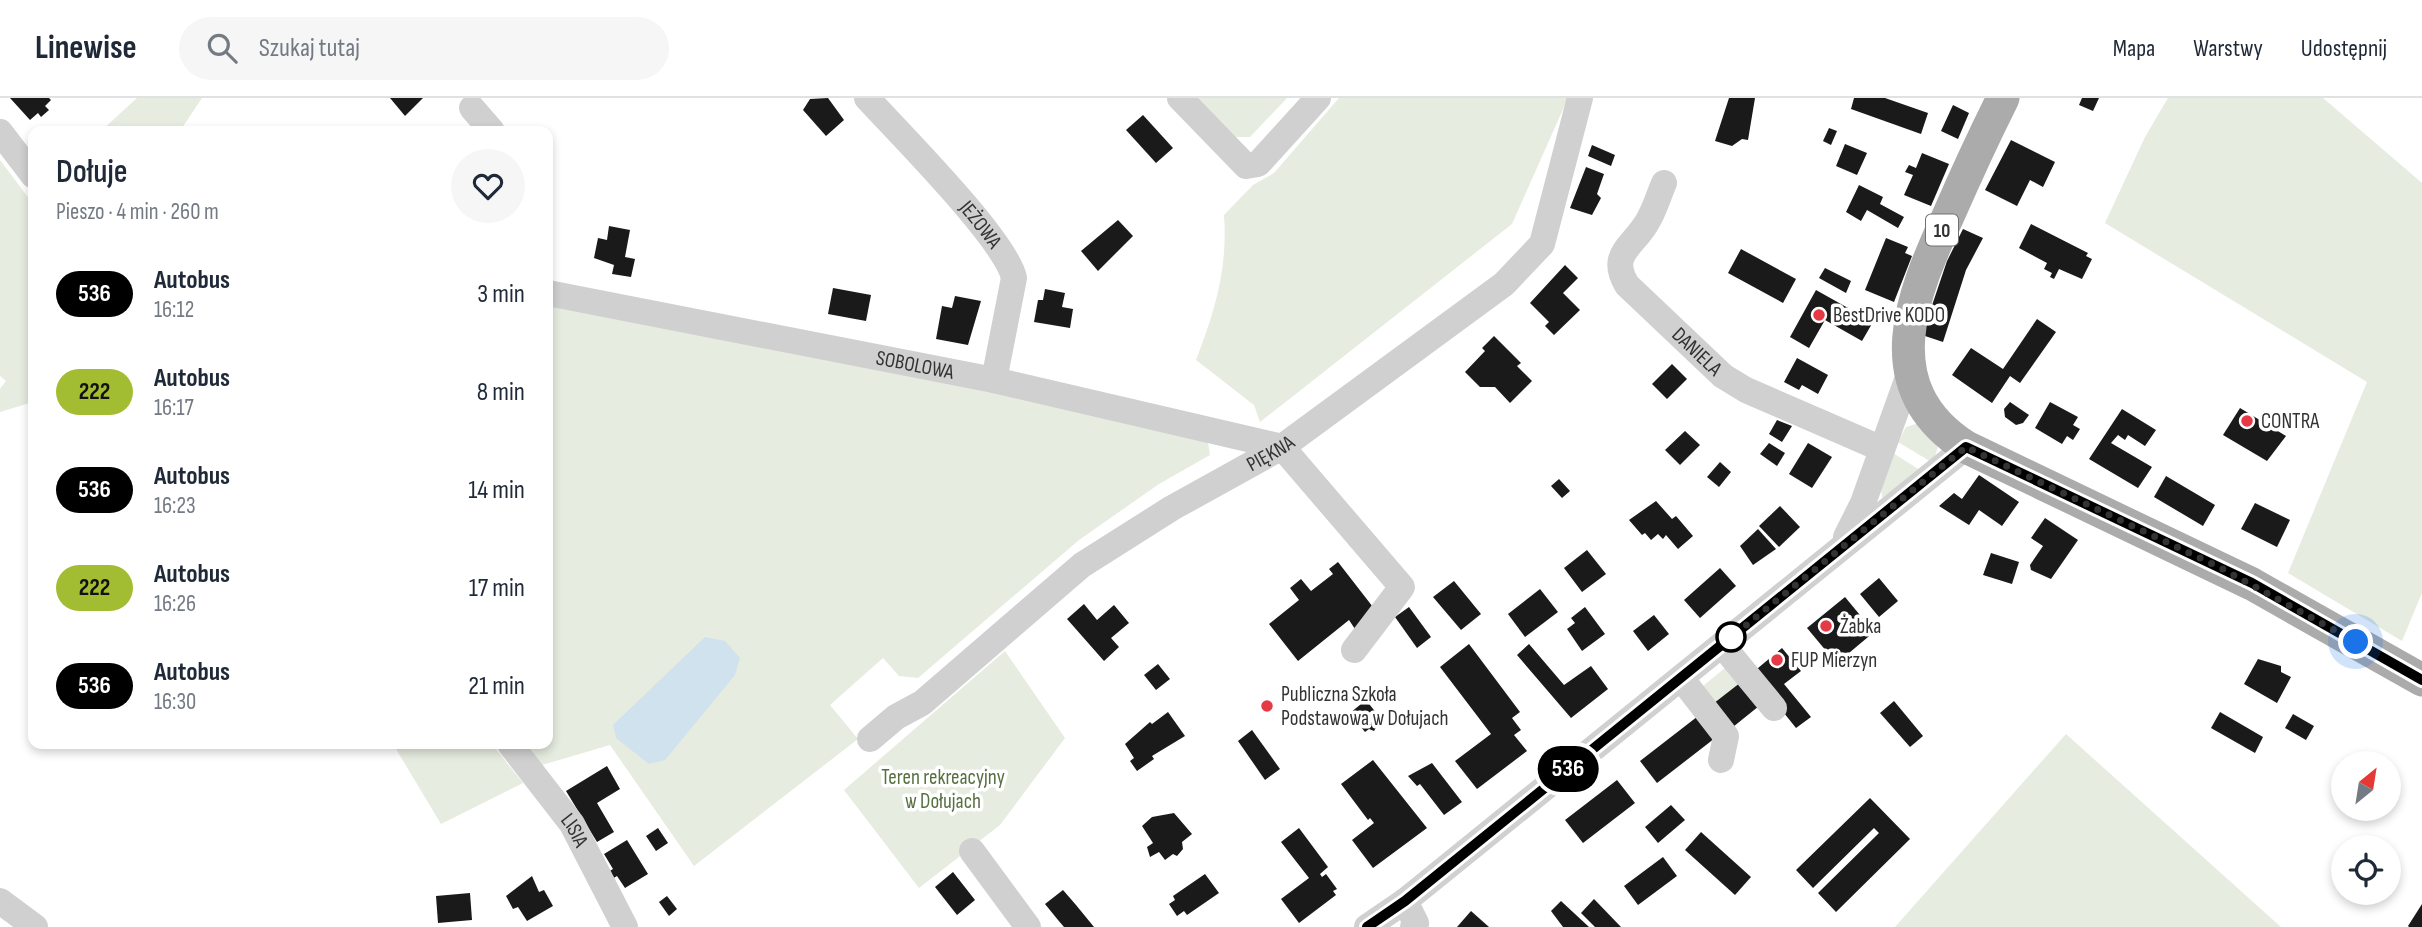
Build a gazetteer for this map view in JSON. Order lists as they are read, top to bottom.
{
  "streets": {
    "main road": ["10"],
    "street": [
      "JEŻOWA",
      "DANIELA",
      "SOBOLOWA",
      "PIĘKNA",
      "LISIA"
    ]
  },
  "crossings": [
    ["JEŻOWA", "SOBOLOWA"],
    ["SOBOLOWA", "PIĘKNA"]
  ],
  "parks": ["Teren rekreacyjny w Dołujach"],
  "places": [
    "BestDrive KODO",
    "CONTRA",
    "Żabka",
    "FUP Mierzyn",
    "Publiczna Szkoła Podstawowa w Dołujach"
  ],
  "lines": ["bus line 536"],
  "north": "top right",
  "page": {
    "header": "Linewise",
    "search": "Szukaj tutaj",
    "nav": ["Mapa", "Warstwy", "Udostępnij"],
    "on_map": "536",
    "heading": ["Dołuje", "Pieszo · 4 min · 260 m"],
    "list": [
      {
        "mark": "536",
        "name": "Autobus",
        "note": "16:12",
        "value": "3 min"
      },
      {
        "mark": "222",
        "name": "Autobus",
        "note": "16:17",
        "value": "8 min"
      },
      {
        "mark": "536",
        "name": "Autobus",
        "note": "16:23",
        "value": "14 min"
      },
      {
        "mark": "222",
        "name": "Autobus",
        "note": "16:26",
        "value": "17 min"
      },
      {
        "mark": "536",
        "name": "Autobus",
        "note": "16:30",
        "value": "21 min"
      }
    ]
  }
}
